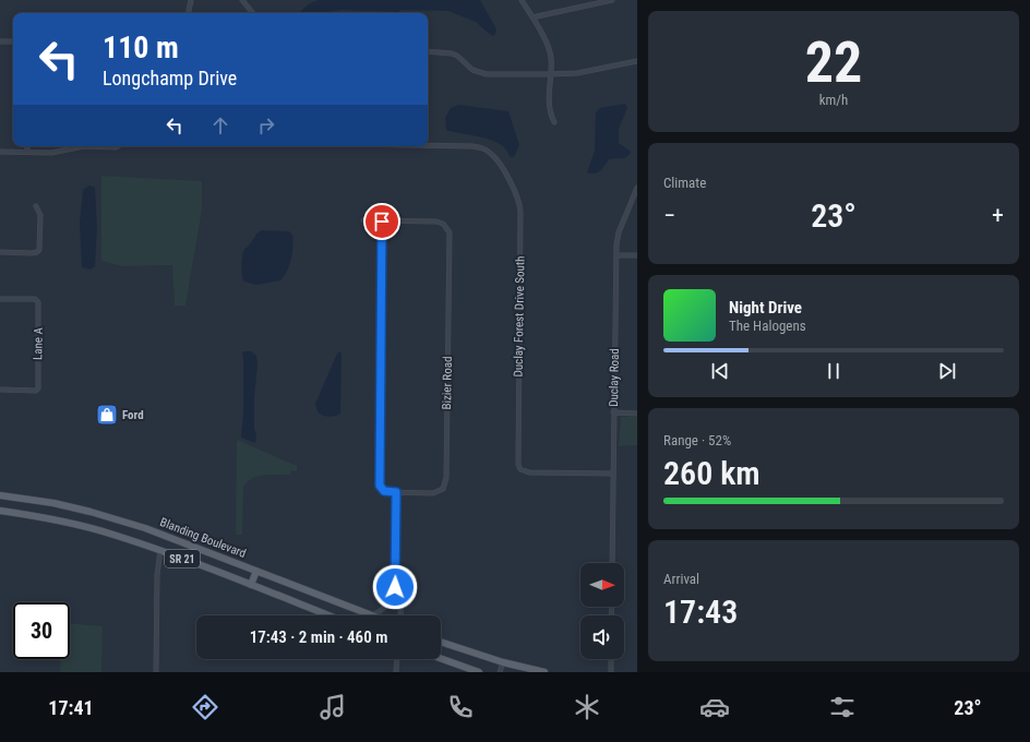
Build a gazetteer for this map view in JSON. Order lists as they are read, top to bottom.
{
  "streets": {
    "main road": ["Blanding Boulevard", "SR 21"],
    "street": [
      "Duclay Forest Drive South",
      "Lane A",
      "Duclay Road",
      "Bizier Road"
    ]
  },
  "crossings": [
    ["Duclay Forest Drive South", "Duclay Road"]
  ],
  "places": {
    "shop": ["Ford"]
  },
  "north": "right",
  "page": {
    "tile": [
      ["22", "km/h"],
      "Climate",
      ["Range · 52%", "260 km"],
      ["Arrival", "17:43"]
    ],
    "turn": ["110 m", "Longchamp Drive"],
    "heat": ["−", "23°", "+"],
    "song": ["Night Drive", "The Halogens"],
    "limit": "30",
    "trip": "17:43 · 2 min · 460 m",
    "tabs": ["17:41", "23°"]
  }
}
